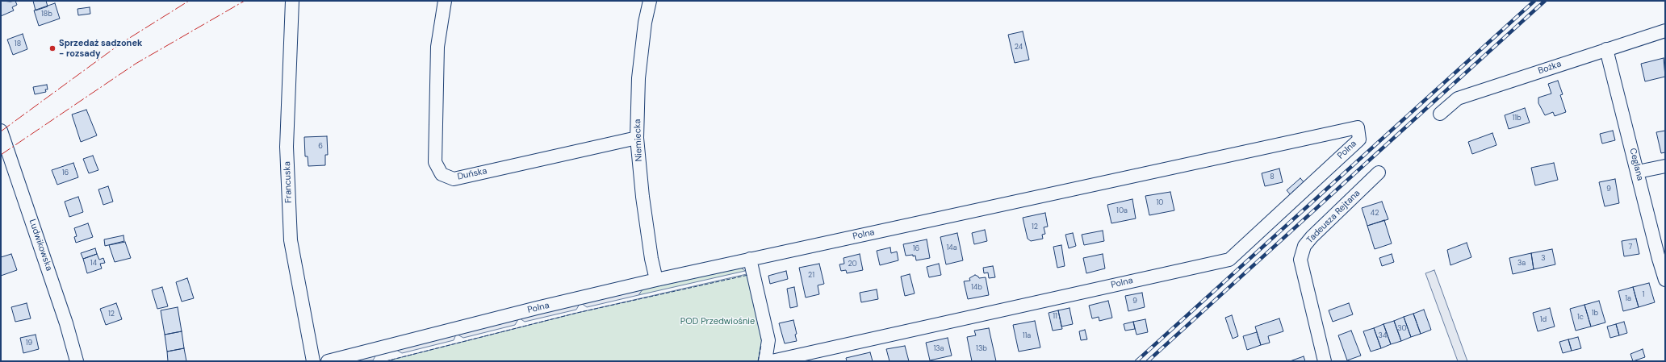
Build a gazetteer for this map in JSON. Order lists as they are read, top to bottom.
{
  "streets": {
    "street": [
      "Bożka",
      "Niemiecka",
      "Polna",
      "Ceglana",
      "Duńska",
      "Francuska",
      "Tadeusza Rejtana",
      "Ludwikowska"
    ]
  },
  "crossings": [
    ["Bożka", "Ceglana"],
    ["Niemiecka", "Polna"],
    ["Niemiecka", "Duńska"]
  ],
  "parks": ["POD Przedwiośnie"],
  "places": ["Sprzedaż sadzonek - rozsady"],
  "house_numbers": [
    "18b",
    "18",
    "24",
    "11b",
    "6",
    "16",
    "8",
    "9",
    "10",
    "10a",
    "42",
    "12",
    "7",
    "14a",
    "16",
    "3",
    "14",
    "3a",
    "20",
    "21",
    "14b",
    "1",
    "1a",
    "9",
    "1b",
    "12",
    "11",
    "1c",
    "1d",
    "30",
    "11a",
    "34",
    "19",
    "13a",
    "13b"
  ]
}
